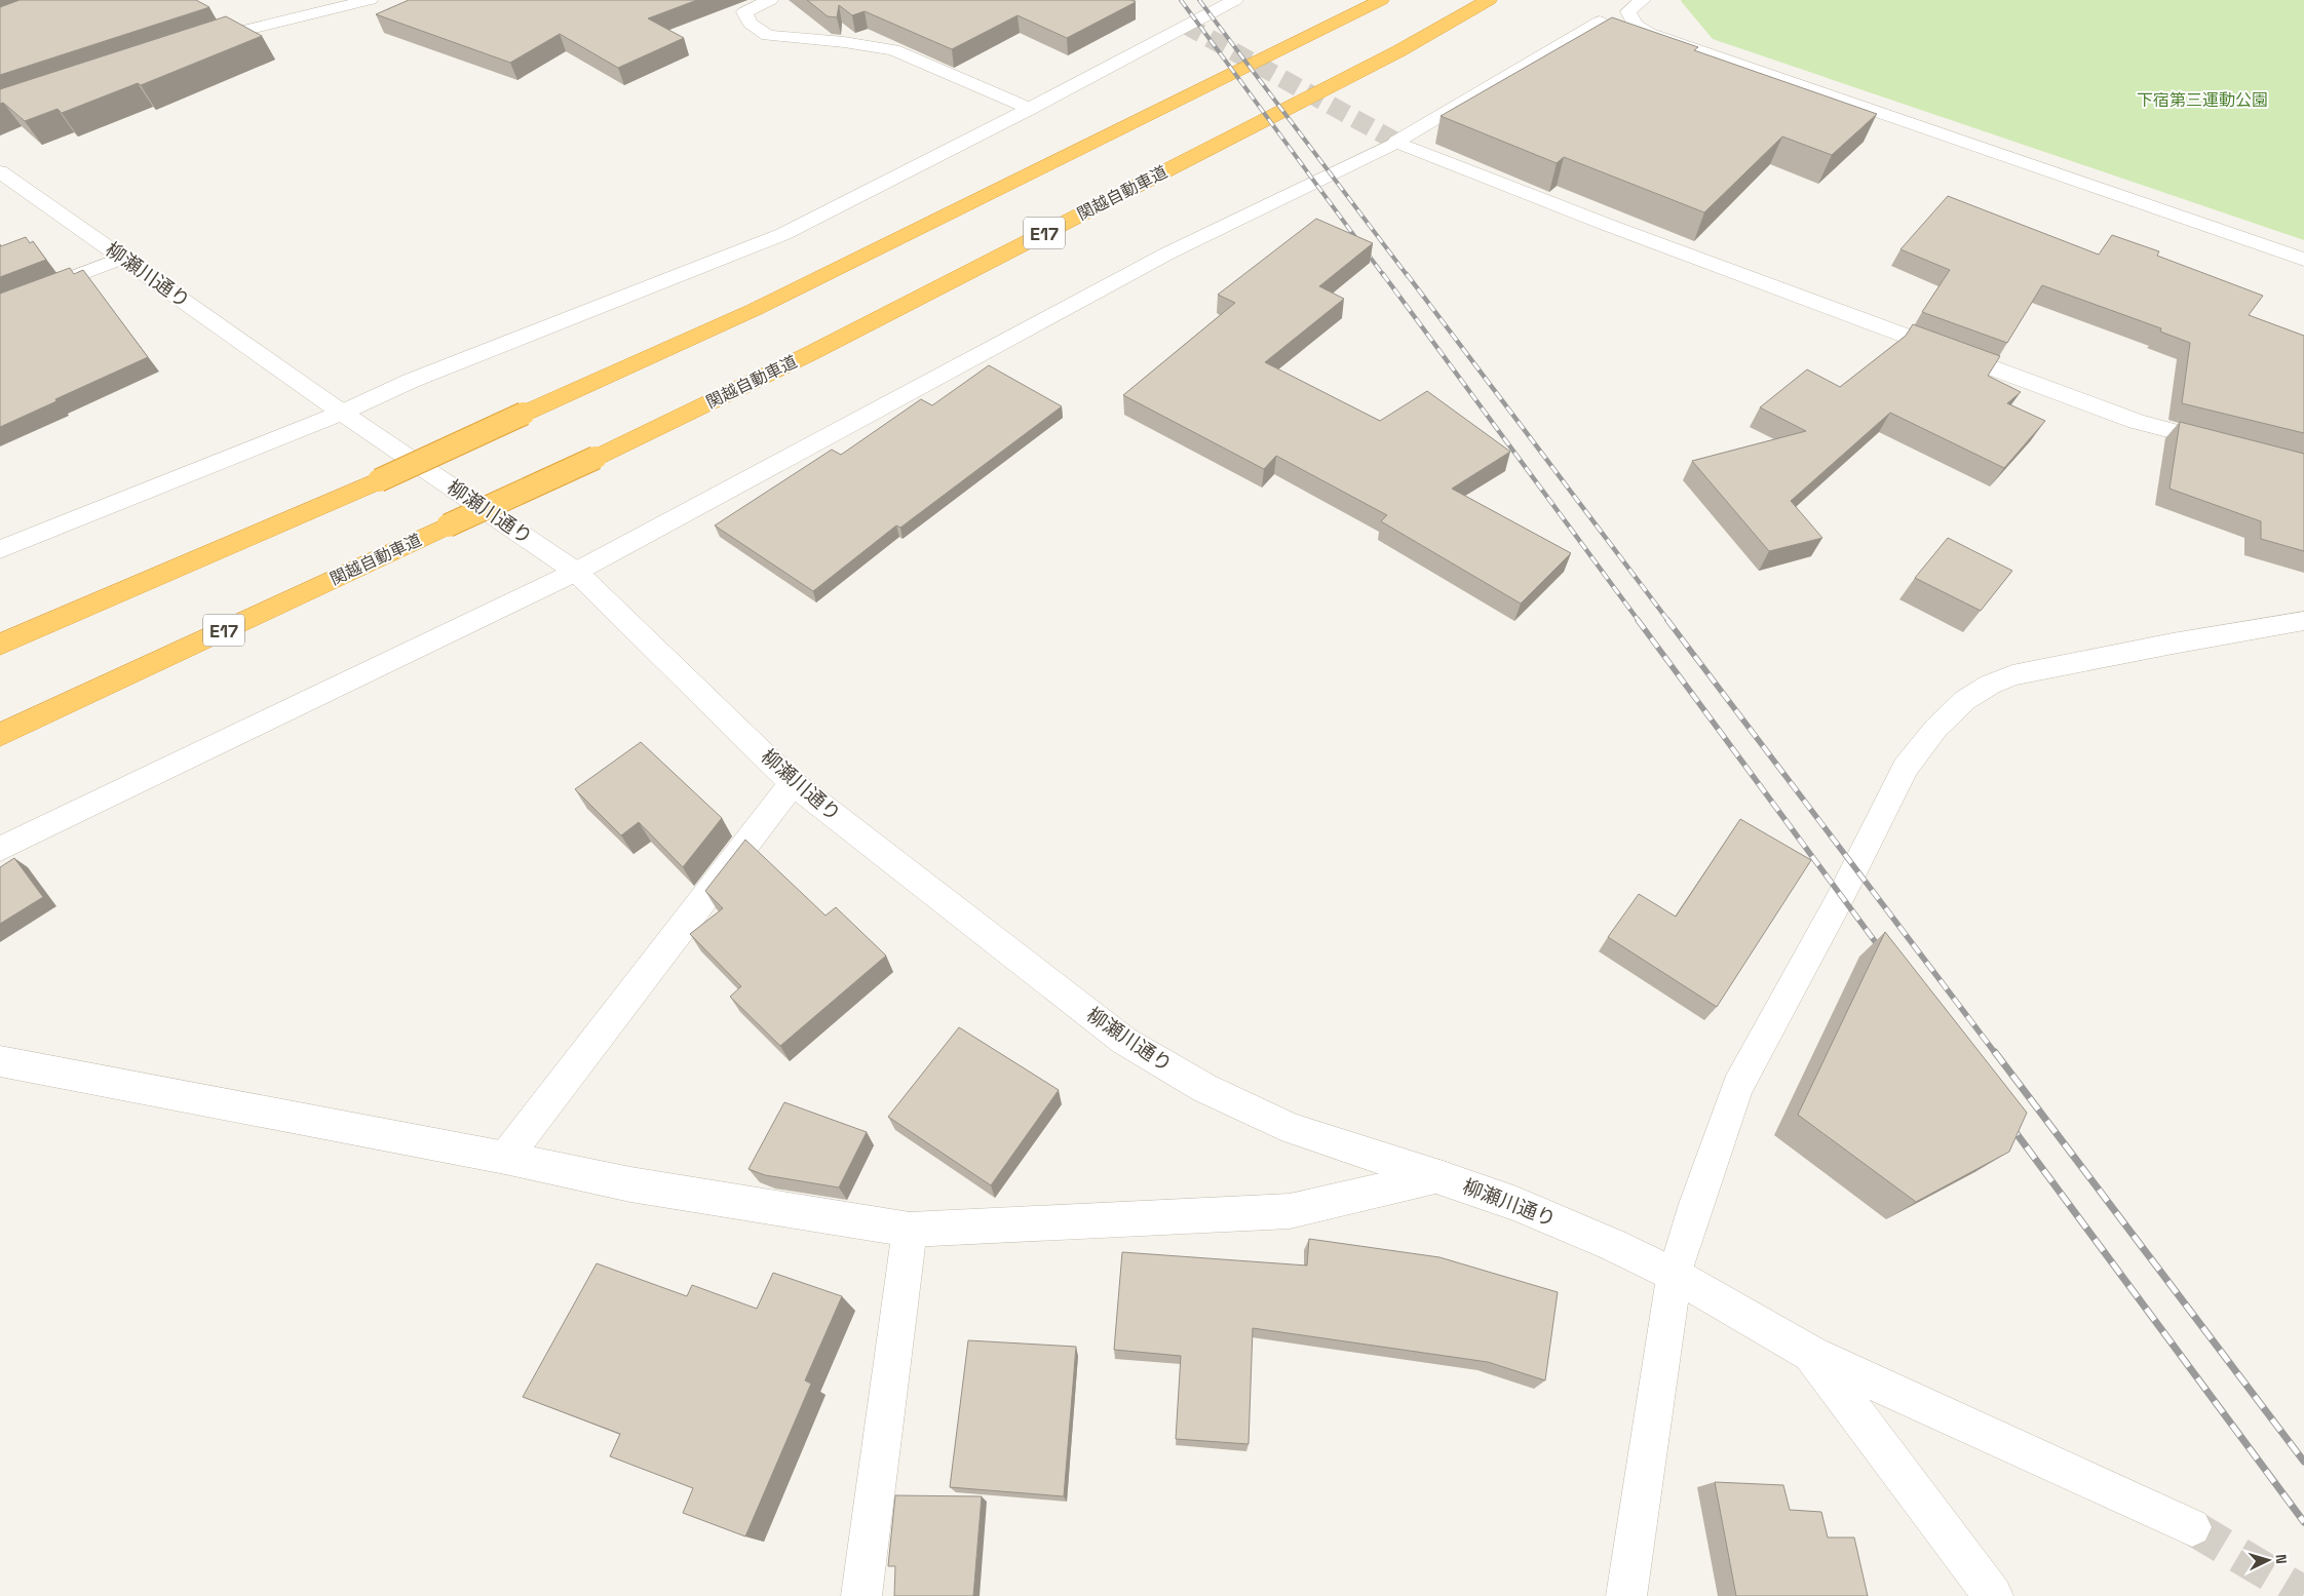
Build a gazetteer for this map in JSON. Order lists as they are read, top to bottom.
{
  "streets": {
    "highway": ["関越自動車道", "E17"],
    "street": ["柳瀬川通り"]
  },
  "parks": ["下宿第三運動公園"],
  "north": "right"
}
